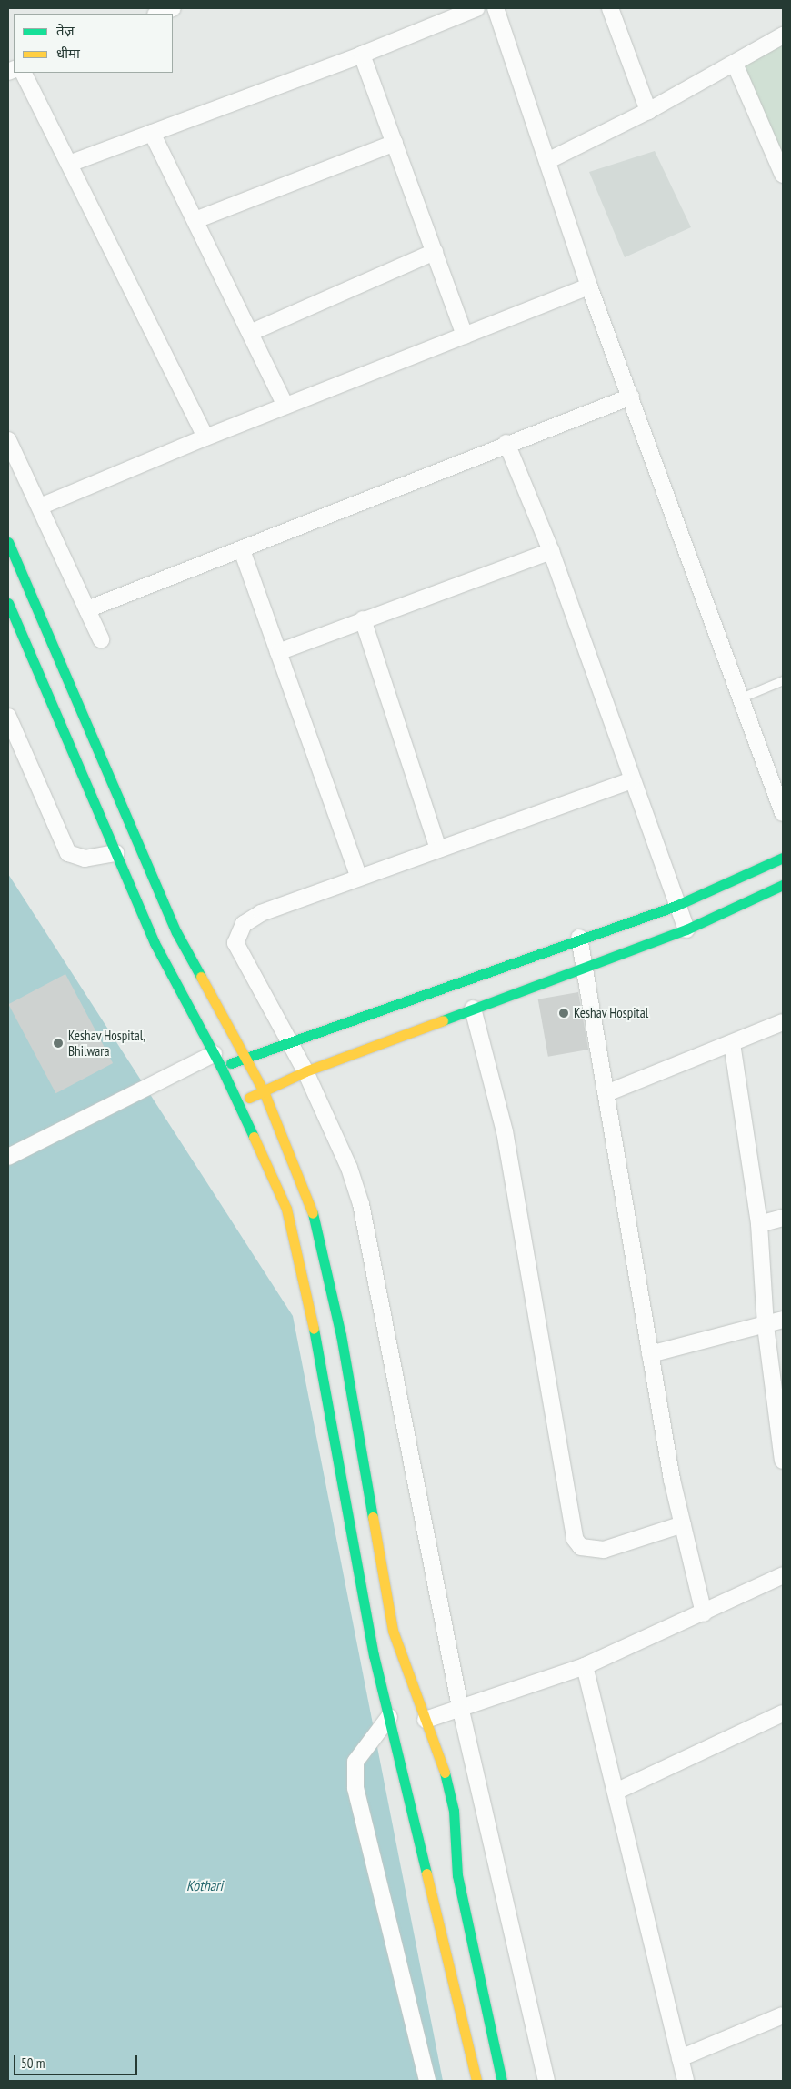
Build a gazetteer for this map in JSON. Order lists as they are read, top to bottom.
{
  "water": ["Kothari"],
  "places": ["Keshav Hospital", "Keshav Hospital, Bhilwara"],
  "legend": ["तेज़", "धीमा"],
  "scale_bar": "50 m"
}
